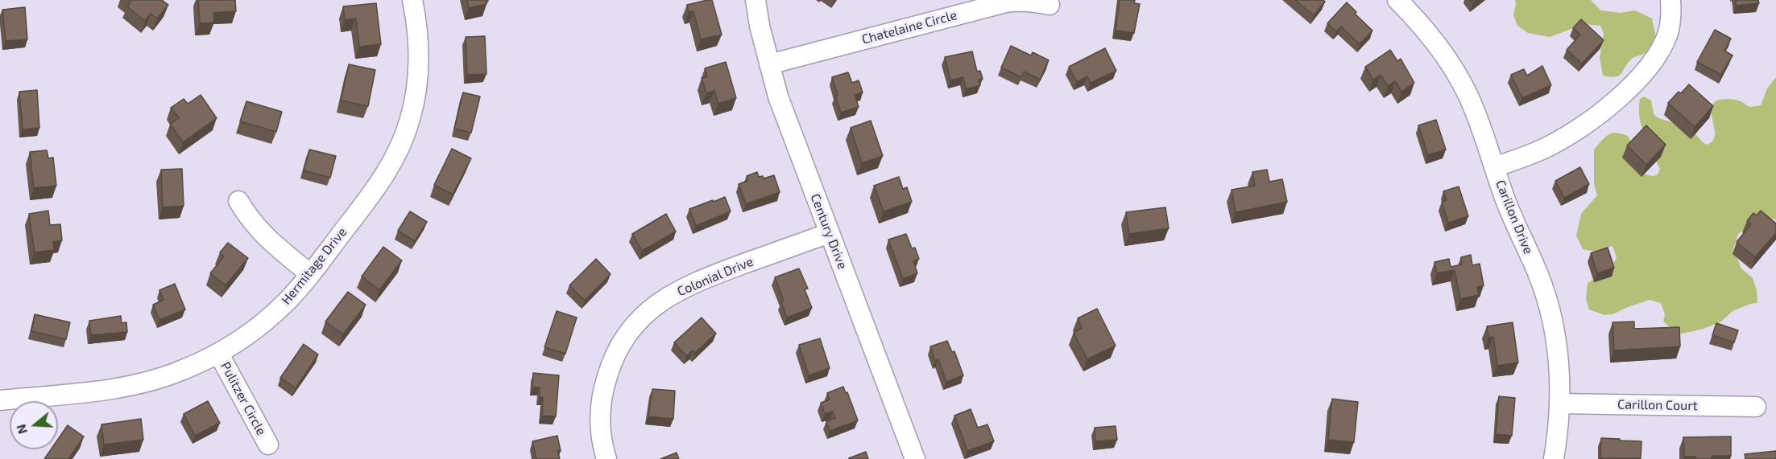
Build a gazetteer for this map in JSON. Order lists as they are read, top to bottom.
{
  "streets": {
    "street": [
      "Chatelaine Circle",
      "Carillon Drive",
      "Century Drive",
      "Hermitage Drive",
      "Colonial Drive",
      "Pulitzer Circle",
      "Carillon Court"
    ]
  },
  "crossings": [
    ["Chatelaine Circle", "Century Drive"],
    ["Carillon Drive", "Carillon Court"],
    ["Century Drive", "Colonial Drive"],
    ["Hermitage Drive", "Pulitzer Circle"]
  ],
  "north": "left"
}
